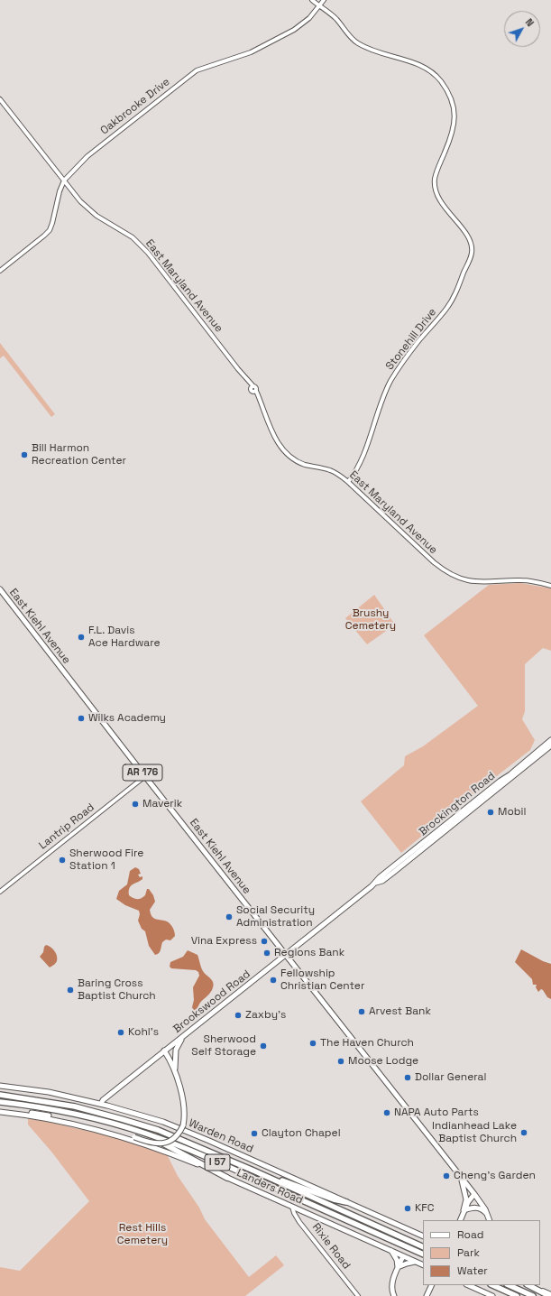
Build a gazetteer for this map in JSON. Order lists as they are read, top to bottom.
{
  "streets": {
    "highway": ["I 57"],
    "main road": [
      "East Kiehl Avenue",
      "AR 176",
      "Brockington Road",
      "Brookswood Road",
      "Warden Road",
      "Landers Road"
    ],
    "street": [
      "Oakbrooke Drive",
      "East Maryland Avenue",
      "Stonehill Drive",
      "Lantrip Road",
      "Rixie Road"
    ]
  },
  "crossings": [
    ["Oakbrooke Drive", "East Maryland Avenue"],
    ["Oakbrooke Drive", "Stonehill Drive"],
    ["East Maryland Avenue", "Stonehill Drive"],
    ["East Kiehl Avenue", "Brockington Road"],
    ["East Kiehl Avenue", "Lantrip Road"],
    ["East Kiehl Avenue", "Brookswood Road"],
    ["Brockington Road", "Brookswood Road"],
    ["Brookswood Road", "Warden Road"],
    ["Landers Road", "Rixie Road"]
  ],
  "parks": ["Brushy Cemetery", "Rest Hills Cemetery"],
  "places": [
    "Bill Harmon Recreation Center",
    "F.L. Davis Ace Hardware",
    "Wilks Academy",
    "Maverik",
    "Mobil",
    "Sherwood Fire Station 1",
    "Social Security Administration",
    "Vina Express",
    "Regions Bank",
    "Fellowship Christian Center",
    "Baring Cross Baptist Church",
    "Arvest Bank",
    "Zaxby's",
    "Kohl's",
    "The Haven Church",
    "Sherwood Self Storage",
    "Moose Lodge",
    "Dollar General",
    "NAPA Auto Parts",
    "Indianhead Lake Baptist Church",
    "Clayton Chapel",
    "Cheng's Garden",
    "KFC"
  ],
  "legend": ["Road", "Park", "Water"],
  "north": "top right"
}
